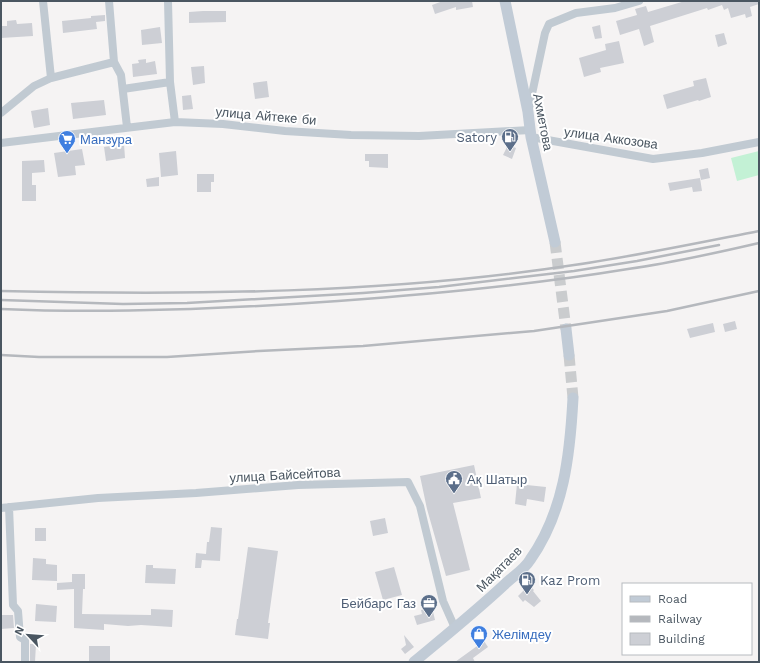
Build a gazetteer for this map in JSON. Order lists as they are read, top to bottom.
{
  "streets": {
    "main road": ["Ахметова", "Мақатаев"],
    "street": ["улица Айтеке би", "улица Аккозова", "улица Байсейтова"]
  },
  "crossings": [
    ["улица Айтеке би", "Ахметова"],
    ["улица Айтеке би", "улица Аккозова"],
    ["Ахметова", "улица Аккозова"],
    ["улица Байсейтова", "Мақатаев"]
  ],
  "places": {
    "fuel station": ["Satory", "Kaz Prom"],
    "supermarket": ["Манзура"],
    "public building": ["Ақ Шатыр"],
    "office": ["Бейбарс Газ"],
    "shop": ["Желімдеу"]
  },
  "legend": ["Road", "Railway", "Building"],
  "north": "top left"
}
